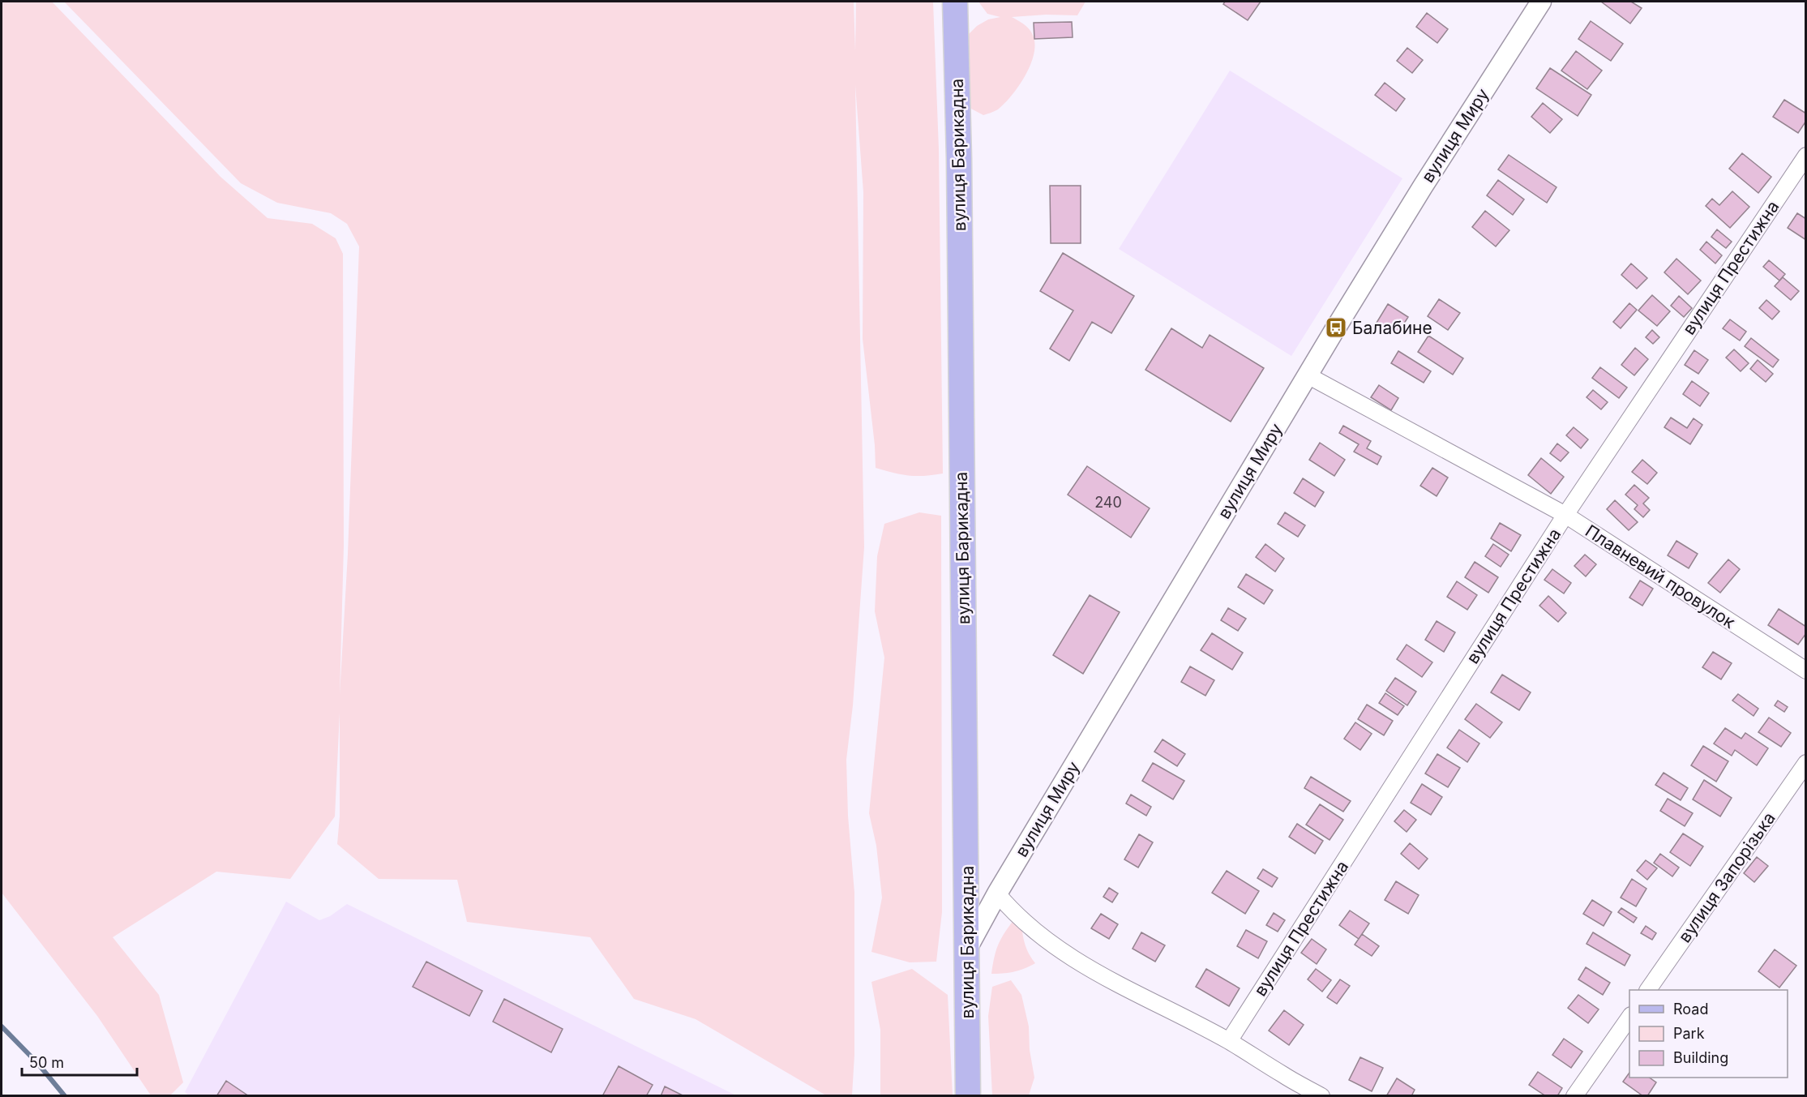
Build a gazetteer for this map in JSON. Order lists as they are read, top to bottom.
{
  "streets": {
    "main road": ["вулиця Барикадна"],
    "street": [
      "вулиця Миру",
      "вулиця Престижна",
      "Плавневий провулок",
      "вулиця Запорізька"
    ]
  },
  "crossings": [
    ["вулиця Миру", "вулиця Барикадна"],
    ["вулиця Миру", "Плавневий провулок"],
    ["вулиця Престижна", "Плавневий провулок"]
  ],
  "places": {
    "bus stop": ["Балабине"]
  },
  "house_numbers": ["240"],
  "legend": ["Road", "Park", "Building"],
  "scale_bar": "50 m"
}
